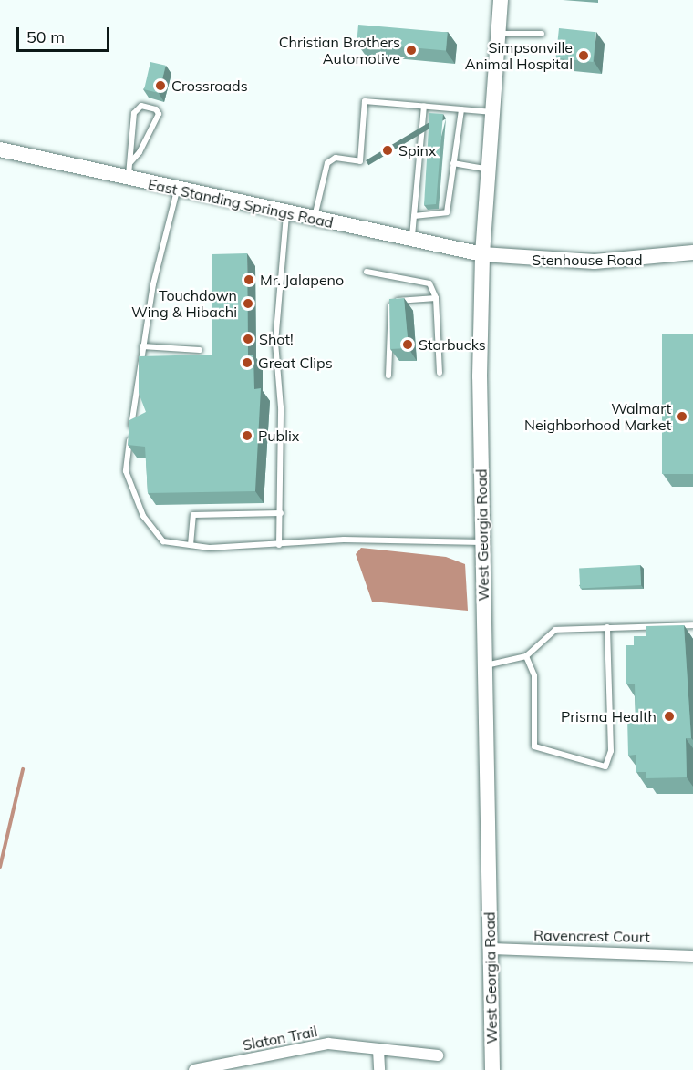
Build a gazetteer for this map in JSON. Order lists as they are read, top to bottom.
{
  "streets": {
    "main road": ["East Standing Springs Road", "Stenhouse Road", "West Georgia Road"],
    "street": ["Ravencrest Court", "Slaton Trail"]
  },
  "crossings": [
    ["East Standing Springs Road", "Stenhouse Road"],
    ["East Standing Springs Road", "West Georgia Road"],
    ["Stenhouse Road", "West Georgia Road"],
    ["West Georgia Road", "Ravencrest Court"]
  ],
  "places": [
    "Christian Brothers Automotive",
    "Simpsonville Animal Hospital",
    "Crossroads",
    "Spinx",
    "Mr. Jalapeno",
    "Touchdown Wing & Hibachi",
    "Shot!",
    "Starbucks",
    "Great Clips",
    "Walmart Neighborhood Market",
    "Publix",
    "Prisma Health"
  ],
  "scale_bar": "50 m"
}
